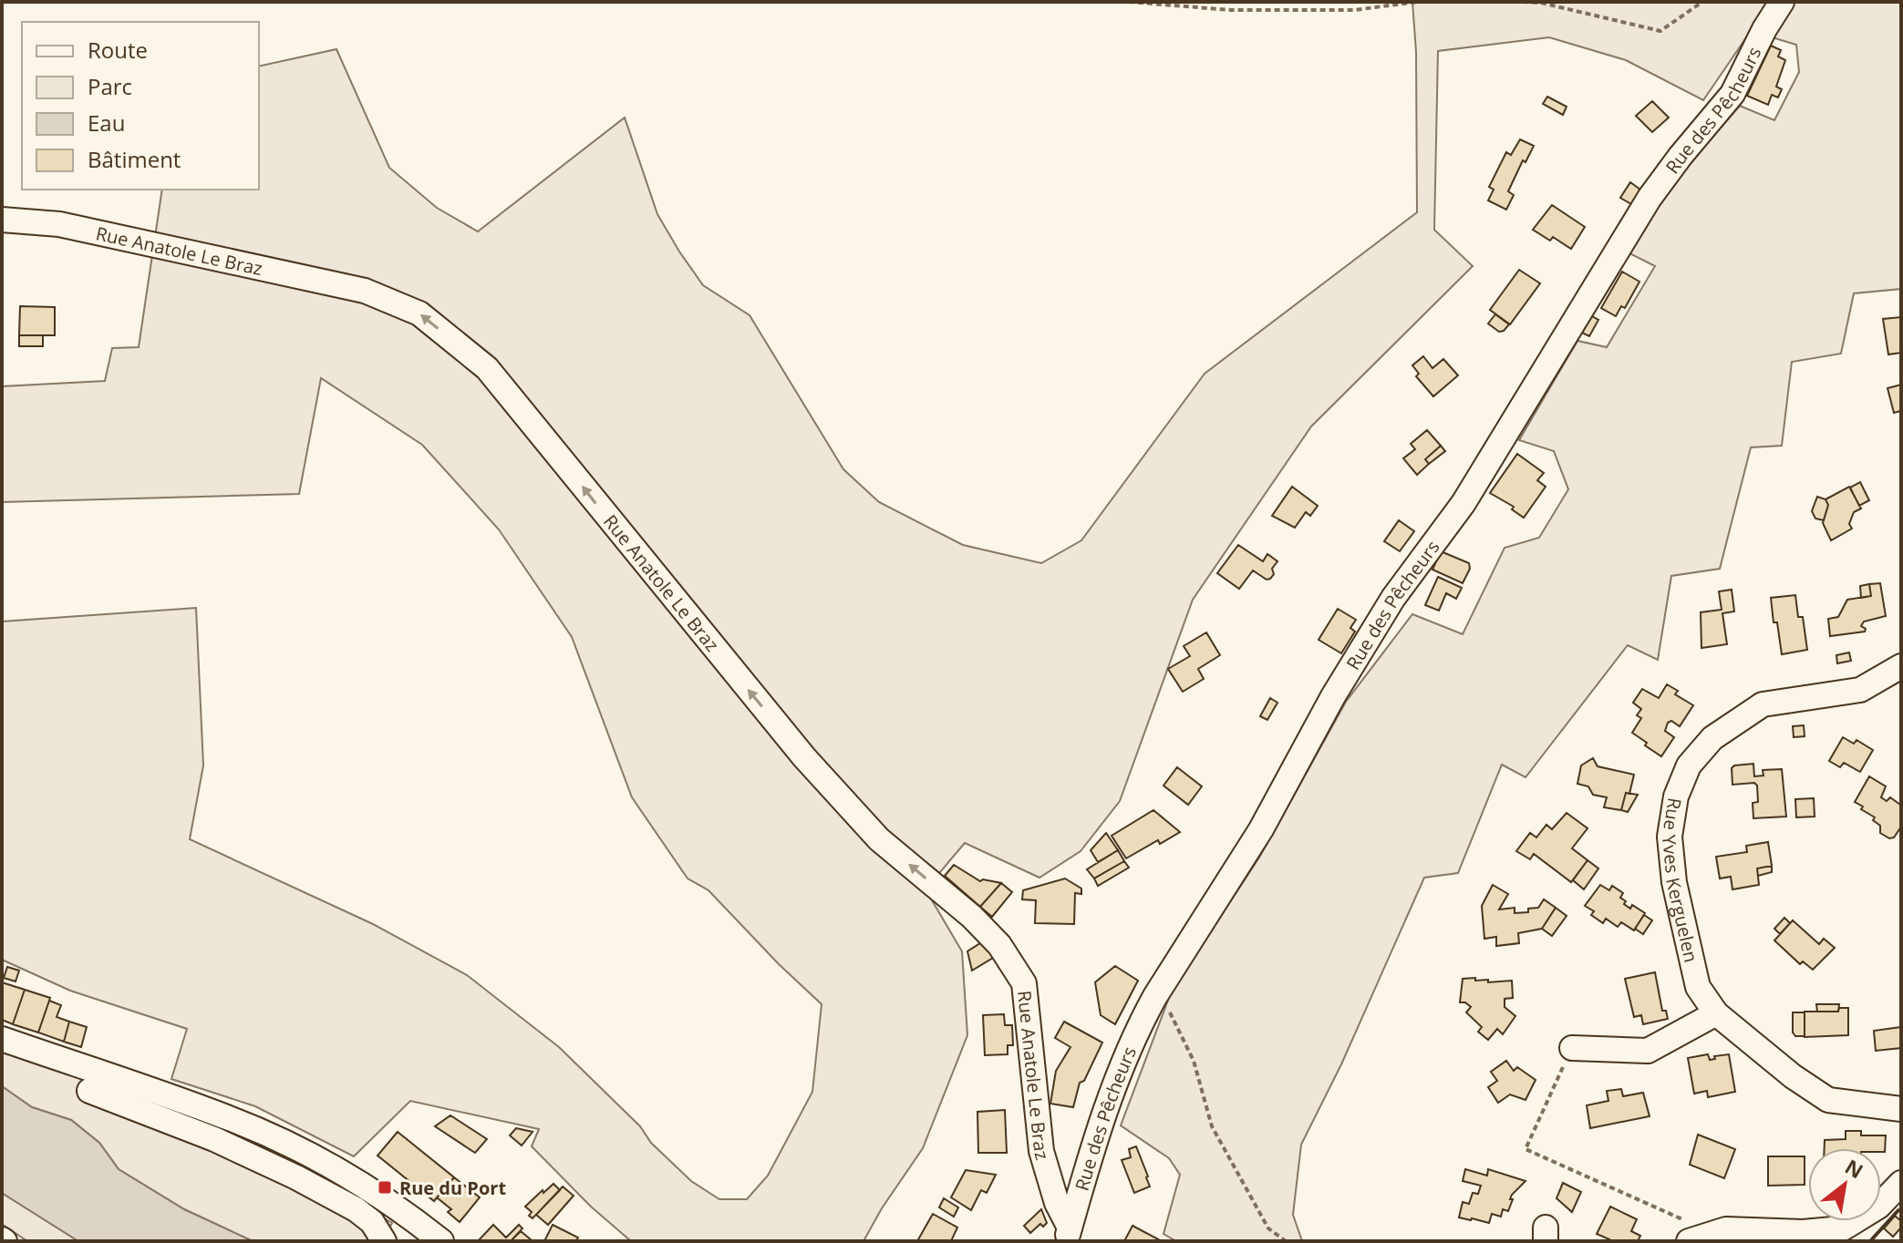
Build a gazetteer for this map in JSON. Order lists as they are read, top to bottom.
{
  "streets": {
    "street": ["Rue des Pêcheurs", "Rue Anatole Le Braz", "Rue Yves Kerguelen"]
  },
  "crossings": [
    ["Rue des Pêcheurs", "Rue Anatole Le Braz"]
  ],
  "one_way": ["Rue Anatole Le Braz"],
  "places": {
    "transit": ["Rue du Port"]
  },
  "legend": [
    "Route",
    "Parc",
    "Eau",
    "Bâtiment"
  ],
  "north": "top right"
}
